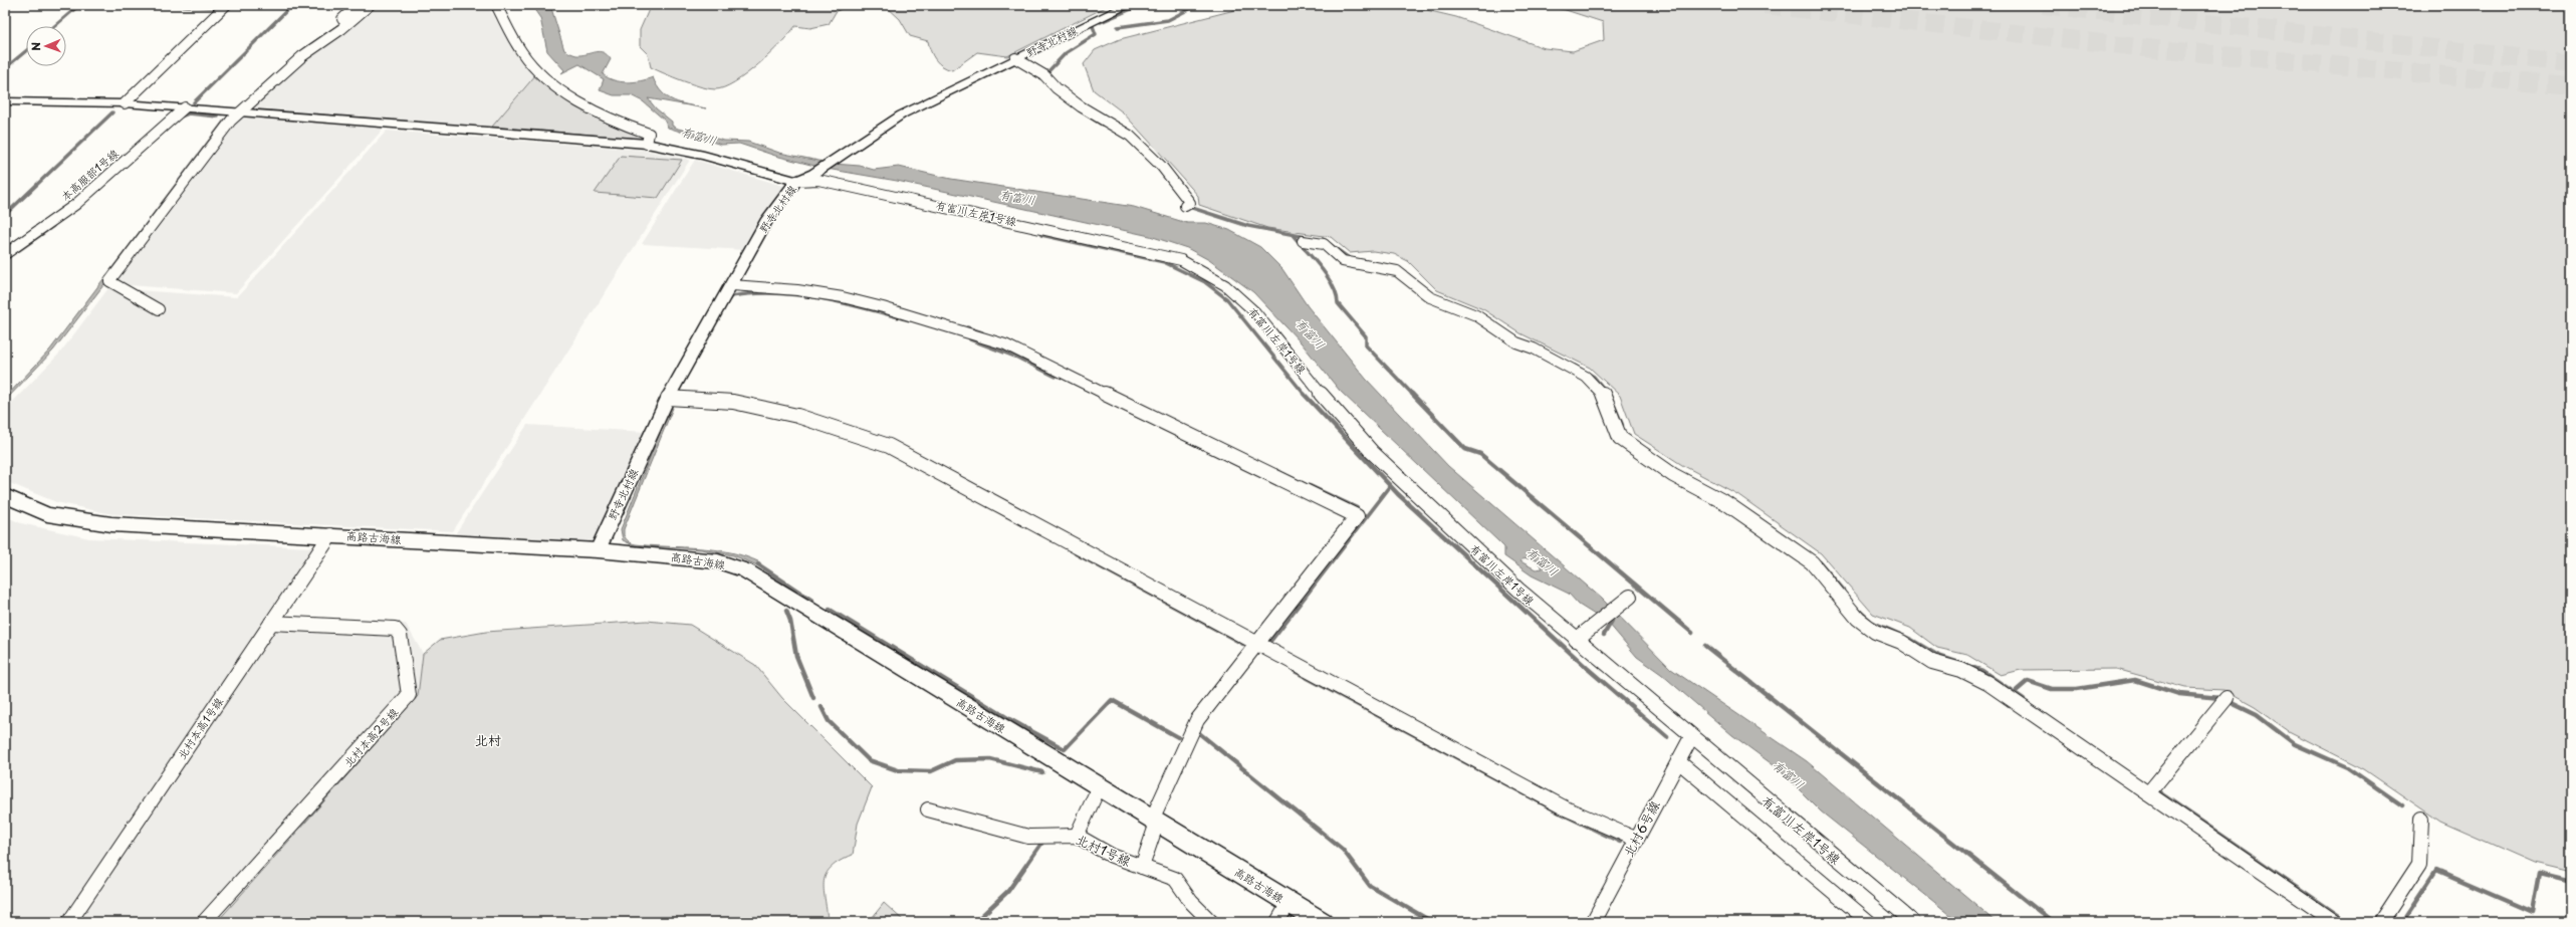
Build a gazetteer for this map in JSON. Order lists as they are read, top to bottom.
{
  "streets": {
    "main road": ["高路古海線"],
    "street": [
      "野寺北村線",
      "本高服部1号線",
      "有富川左岸1号線",
      "北村本高1号線",
      "北村本高2号線",
      "北村6号線",
      "北村1号線"
    ]
  },
  "crossings": [
    ["野寺北村線", "有富川左岸1号線"],
    ["野寺北村線", "高路古海線"],
    ["有富川左岸1号線", "北村6号線"],
    ["高路古海線", "北村本高1号線"],
    ["北村本高1号線", "北村本高2号線"]
  ],
  "districts": ["北村"],
  "water": ["有富川"],
  "north": "left"
}
